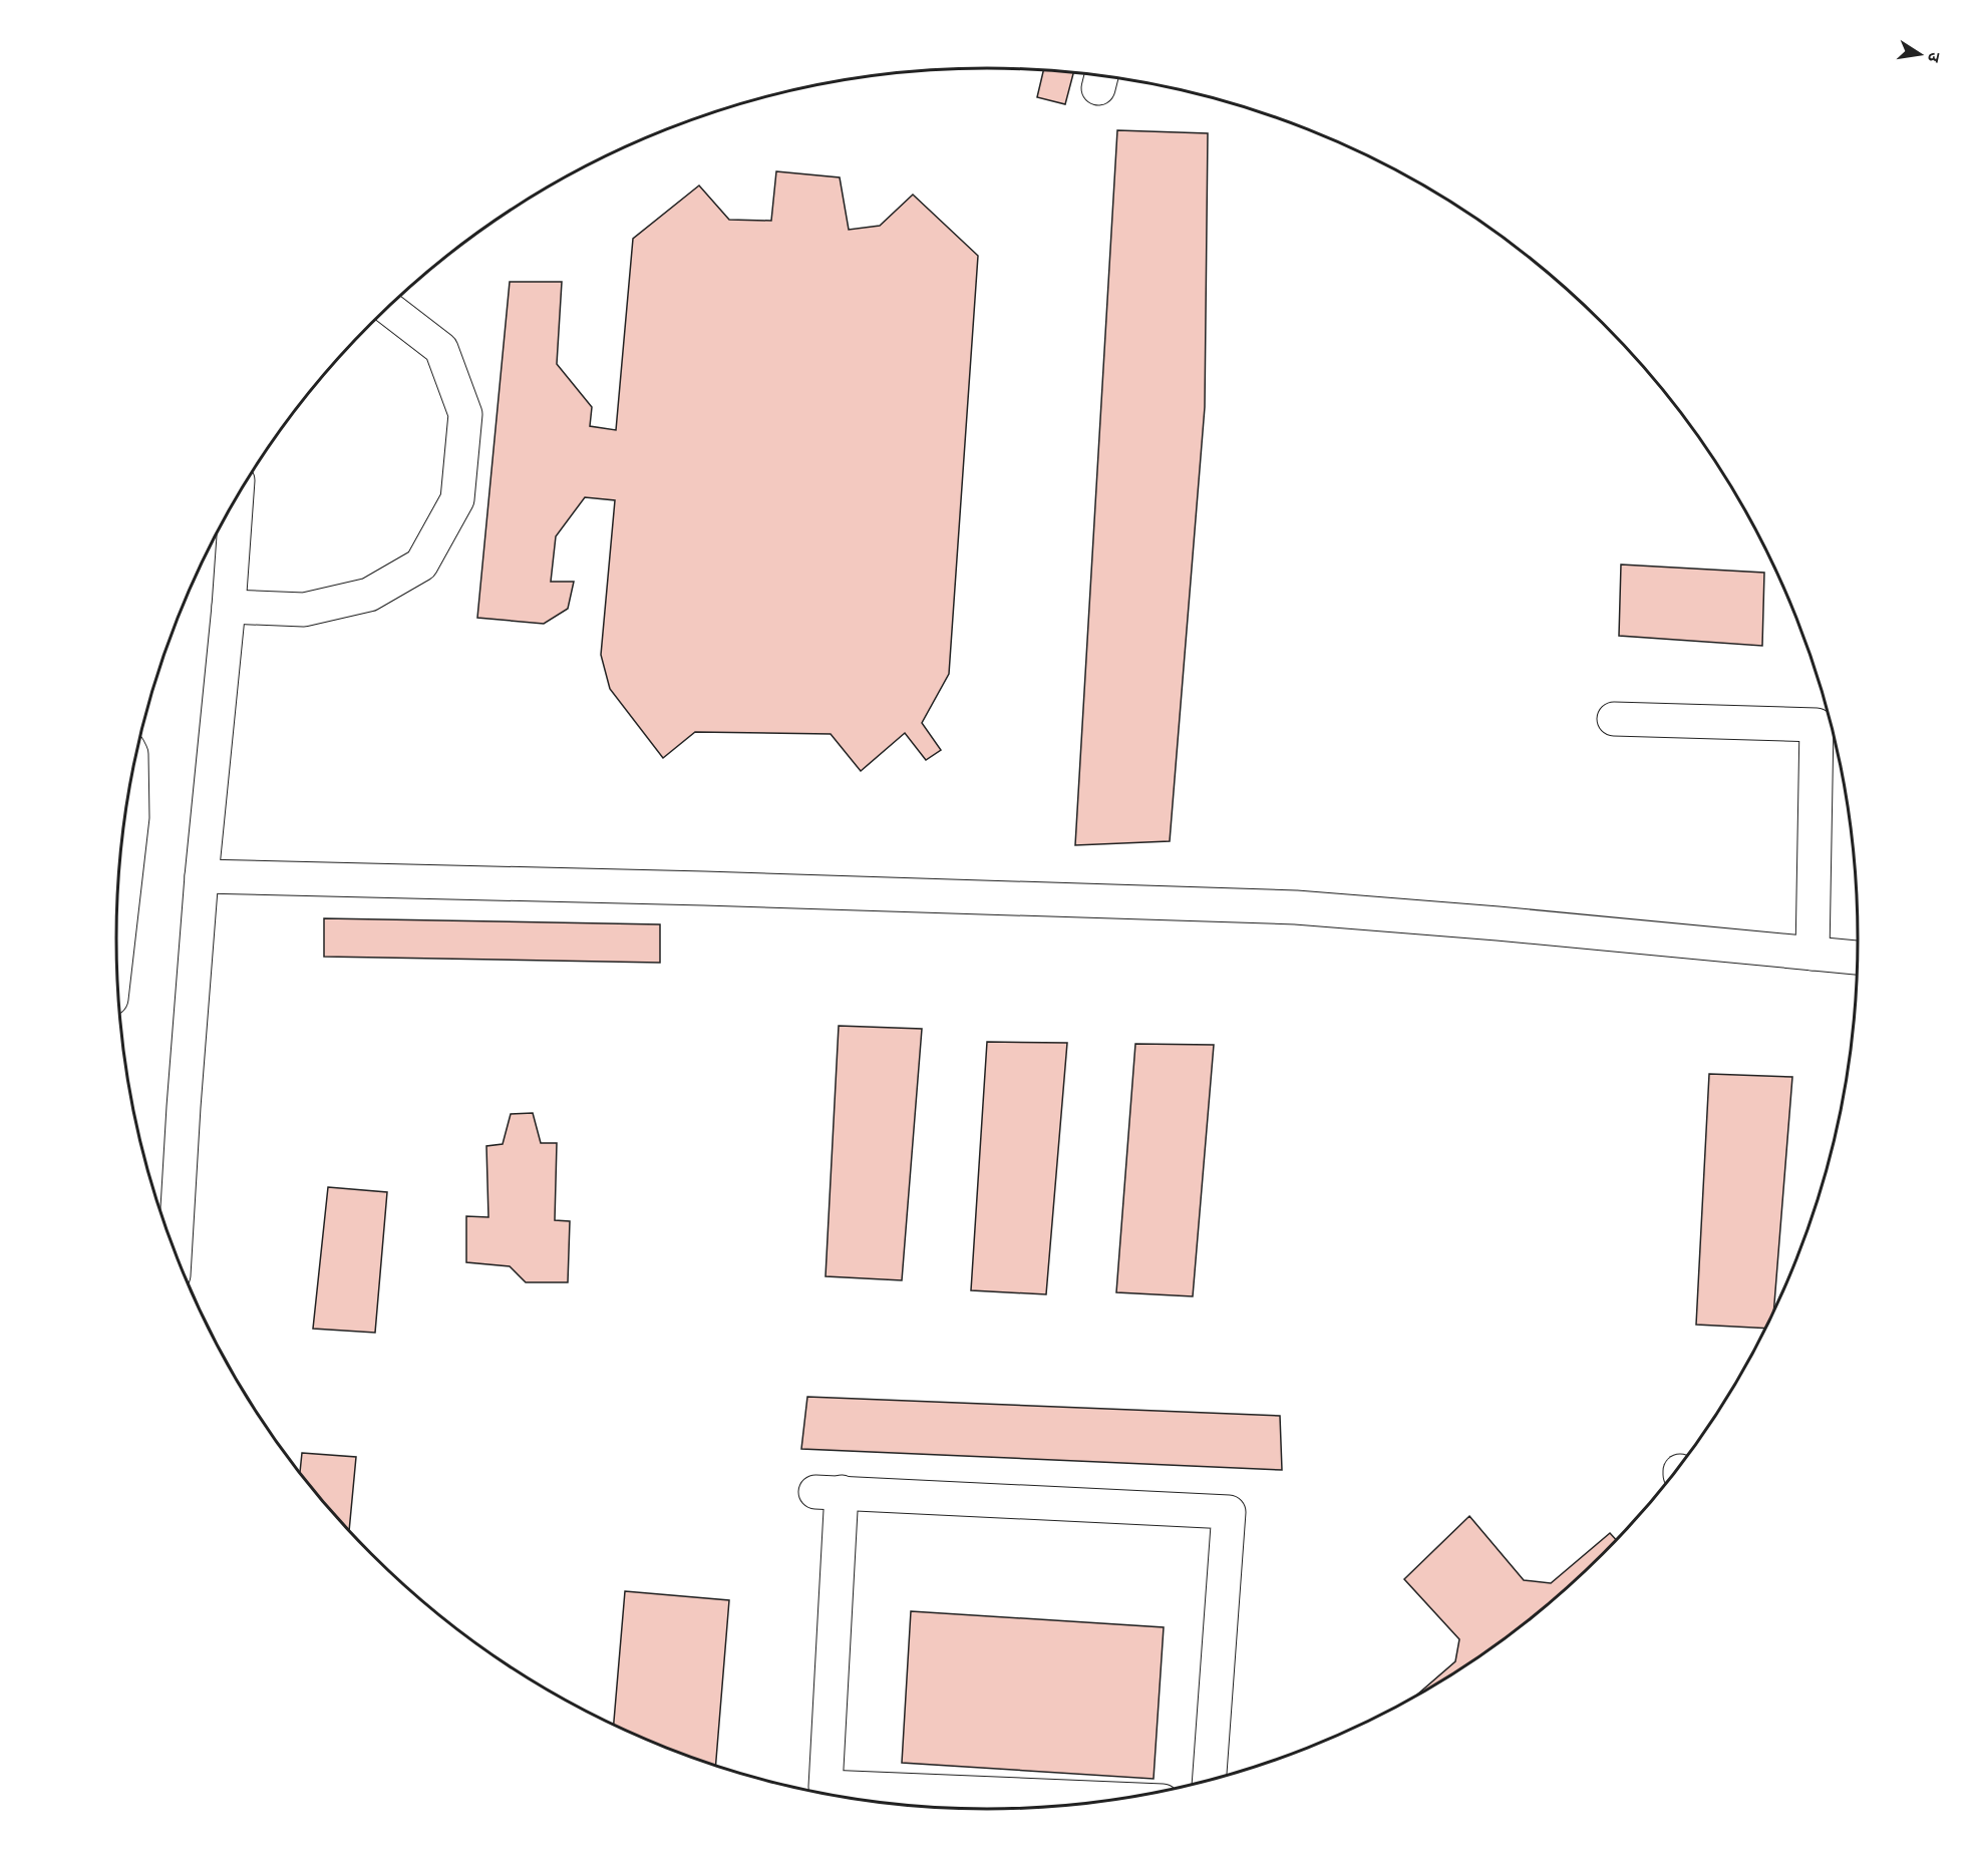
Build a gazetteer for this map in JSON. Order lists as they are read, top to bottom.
{
  "north": "right"
}
